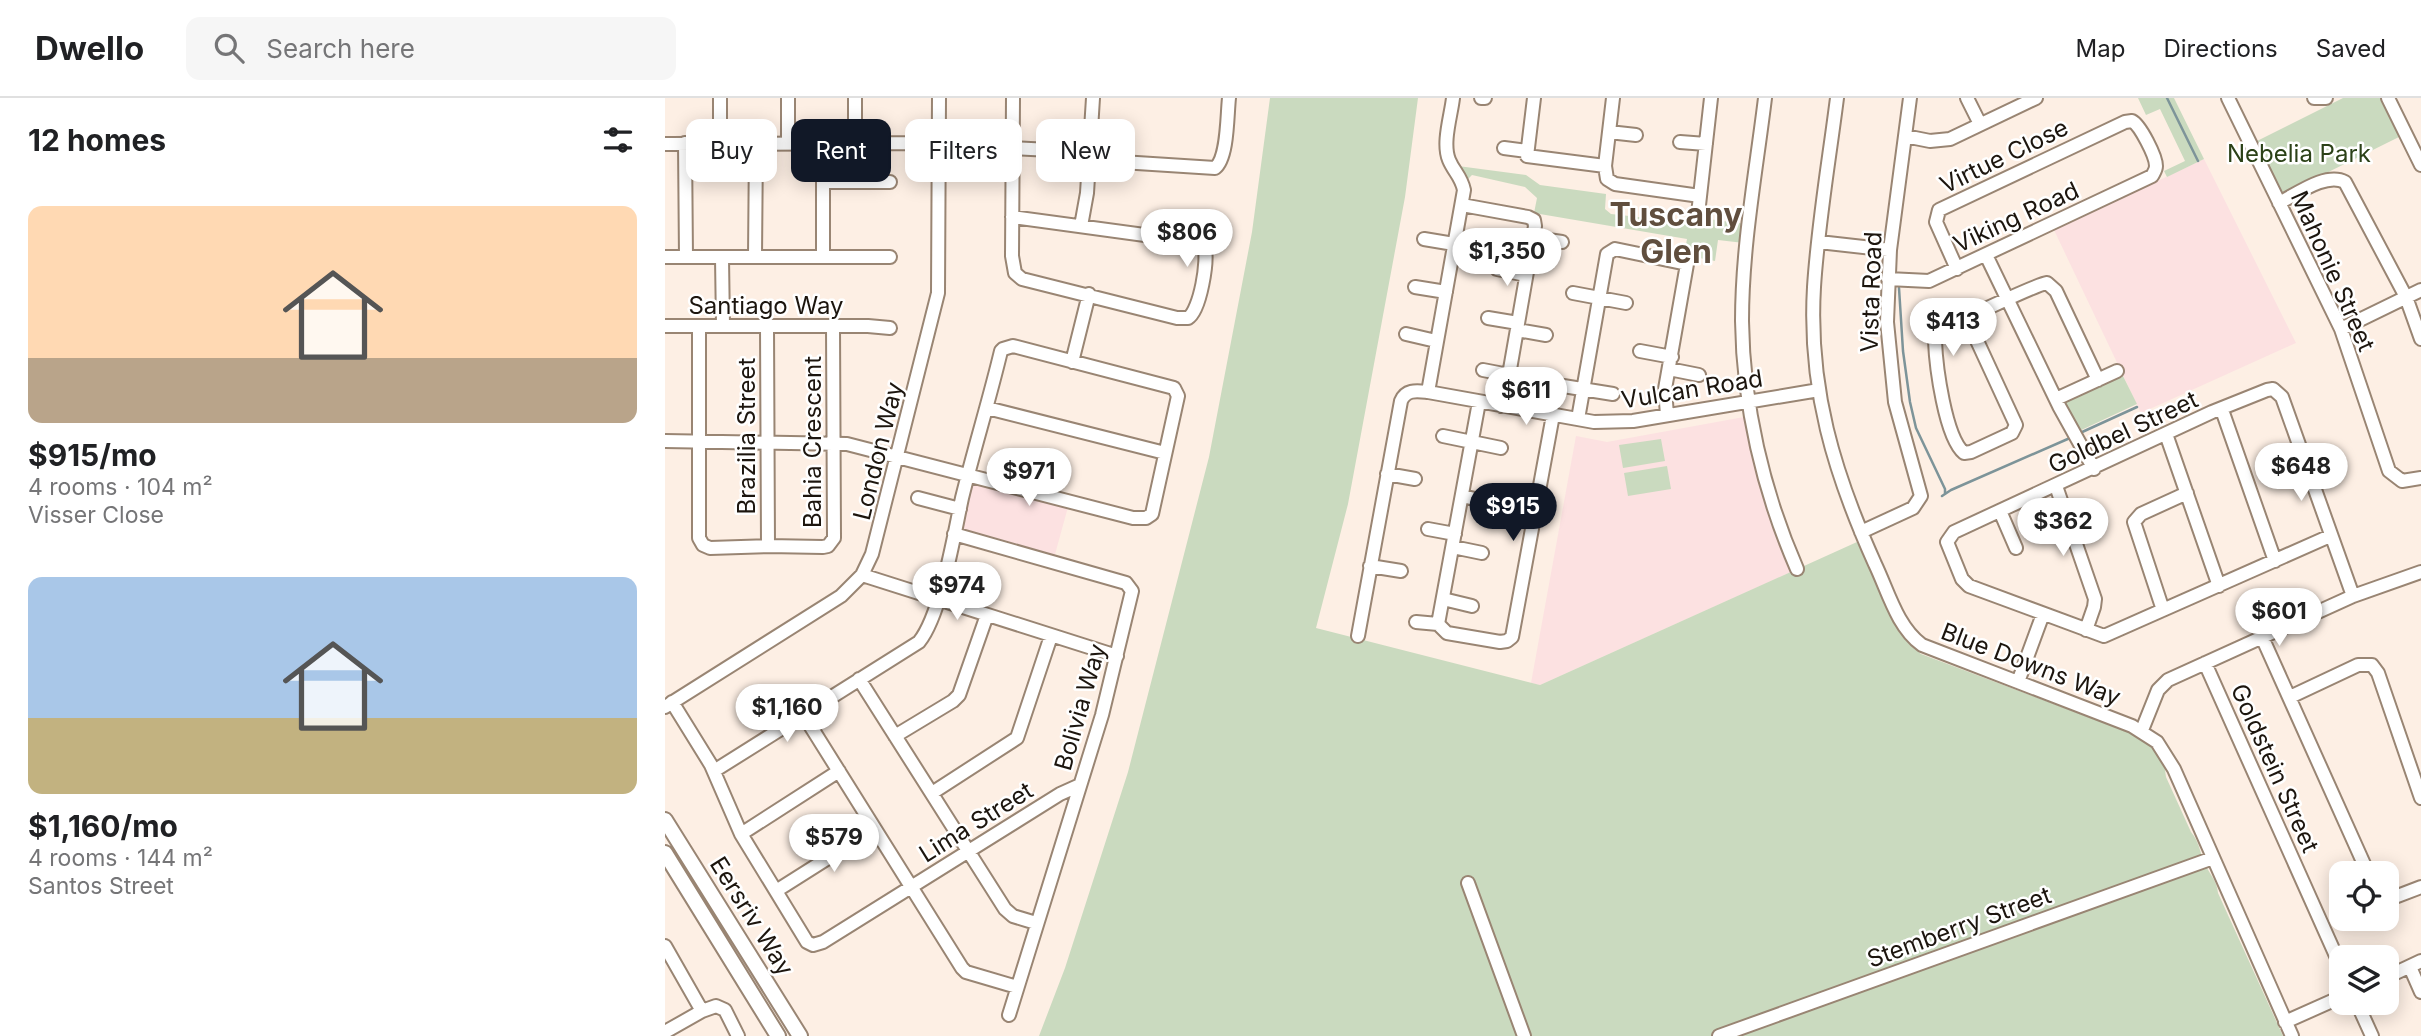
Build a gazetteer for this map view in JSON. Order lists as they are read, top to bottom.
{
  "streets": {
    "main road": ["Eersriv Way"],
    "street": [
      "Virtue Close",
      "Viking Road",
      "Mahonie Street",
      "Vista Road",
      "Santiago Way",
      "Vulcan Road",
      "Goldbel Street",
      "Brazilia Street",
      "Bahia Crescent",
      "London Way",
      "Blue Downs Way",
      "Bolivia Way",
      "Goldstein Street",
      "Lima Street",
      "Stemberry Street"
    ]
  },
  "crossings": [
    ["Virtue Close", "Viking Road"],
    ["Viking Road", "Vista Road"],
    ["Vista Road", "Blue Downs Way"],
    ["Santiago Way", "Brazilia Street"],
    ["Santiago Way", "Bahia Crescent"],
    ["Vulcan Road", "Blue Downs Way"],
    ["Brazilia Street", "Bahia Crescent"],
    ["London Way", "Lima Street"],
    ["Blue Downs Way", "Stemberry Street"],
    ["Bolivia Way", "Lima Street"]
  ],
  "districts": ["Tuscany Glen"],
  "parks": ["Nebelia Park"],
  "page": {
    "header": "Dwello",
    "search": "Search here",
    "nav": ["Map", "Directions", "Saved"],
    "heading": "12 homes",
    "chip": [
      "Buy",
      "Rent",
      "Filters",
      "New"
    ],
    "list": [
      {
        "name": "$915/mo",
        "note": "4 rooms · 104 m² · Visser Close"
      },
      {
        "name": "$1,160/mo",
        "note": "4 rooms · 144 m² · Santos Street"
      }
    ],
    "price": [
      "$806",
      "$1,350",
      "$413",
      "$611",
      "$648",
      "$971",
      "$915",
      "$362",
      "$974",
      "$601",
      "$1,160",
      "$579"
    ]
  }
}
